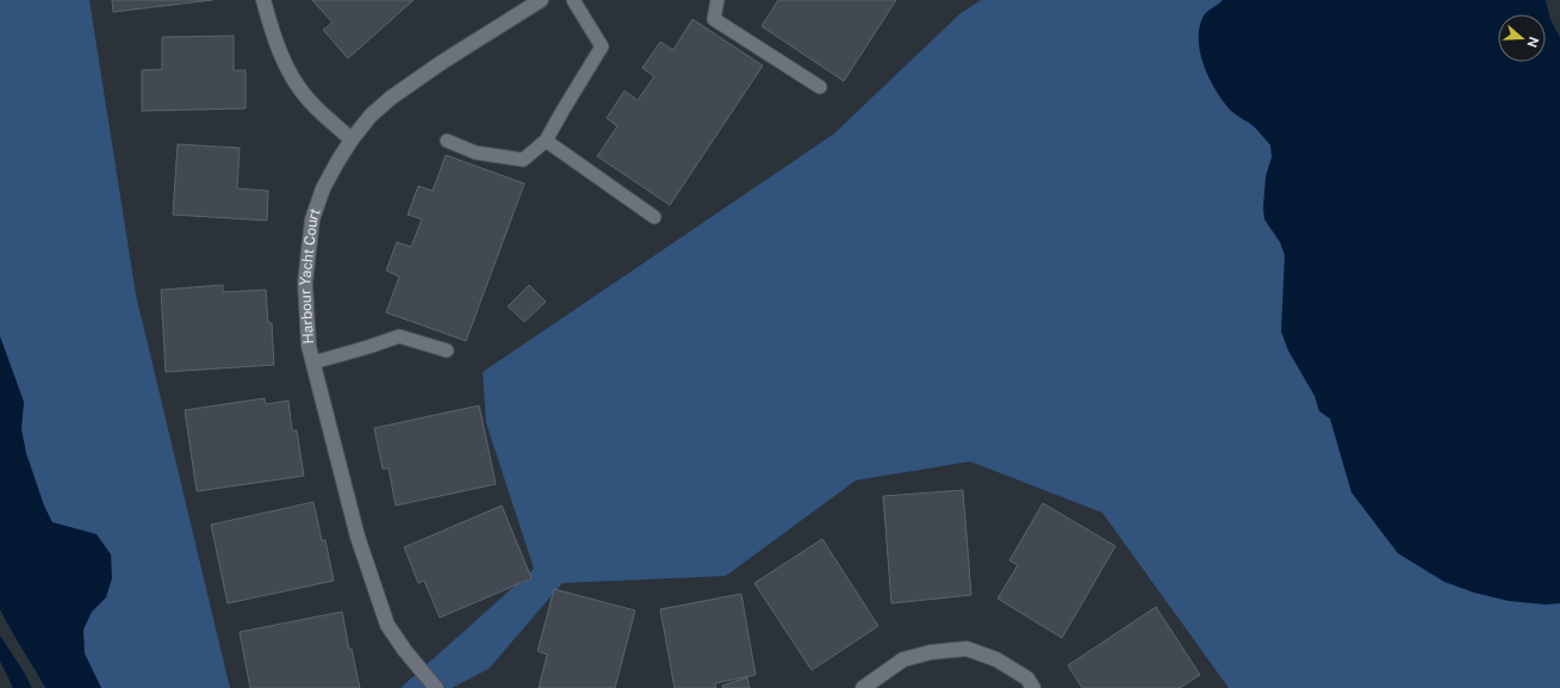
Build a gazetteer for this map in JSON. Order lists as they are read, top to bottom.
{
  "streets": {
    "street": ["Harbour Yacht Court"]
  },
  "north": "right"
}
